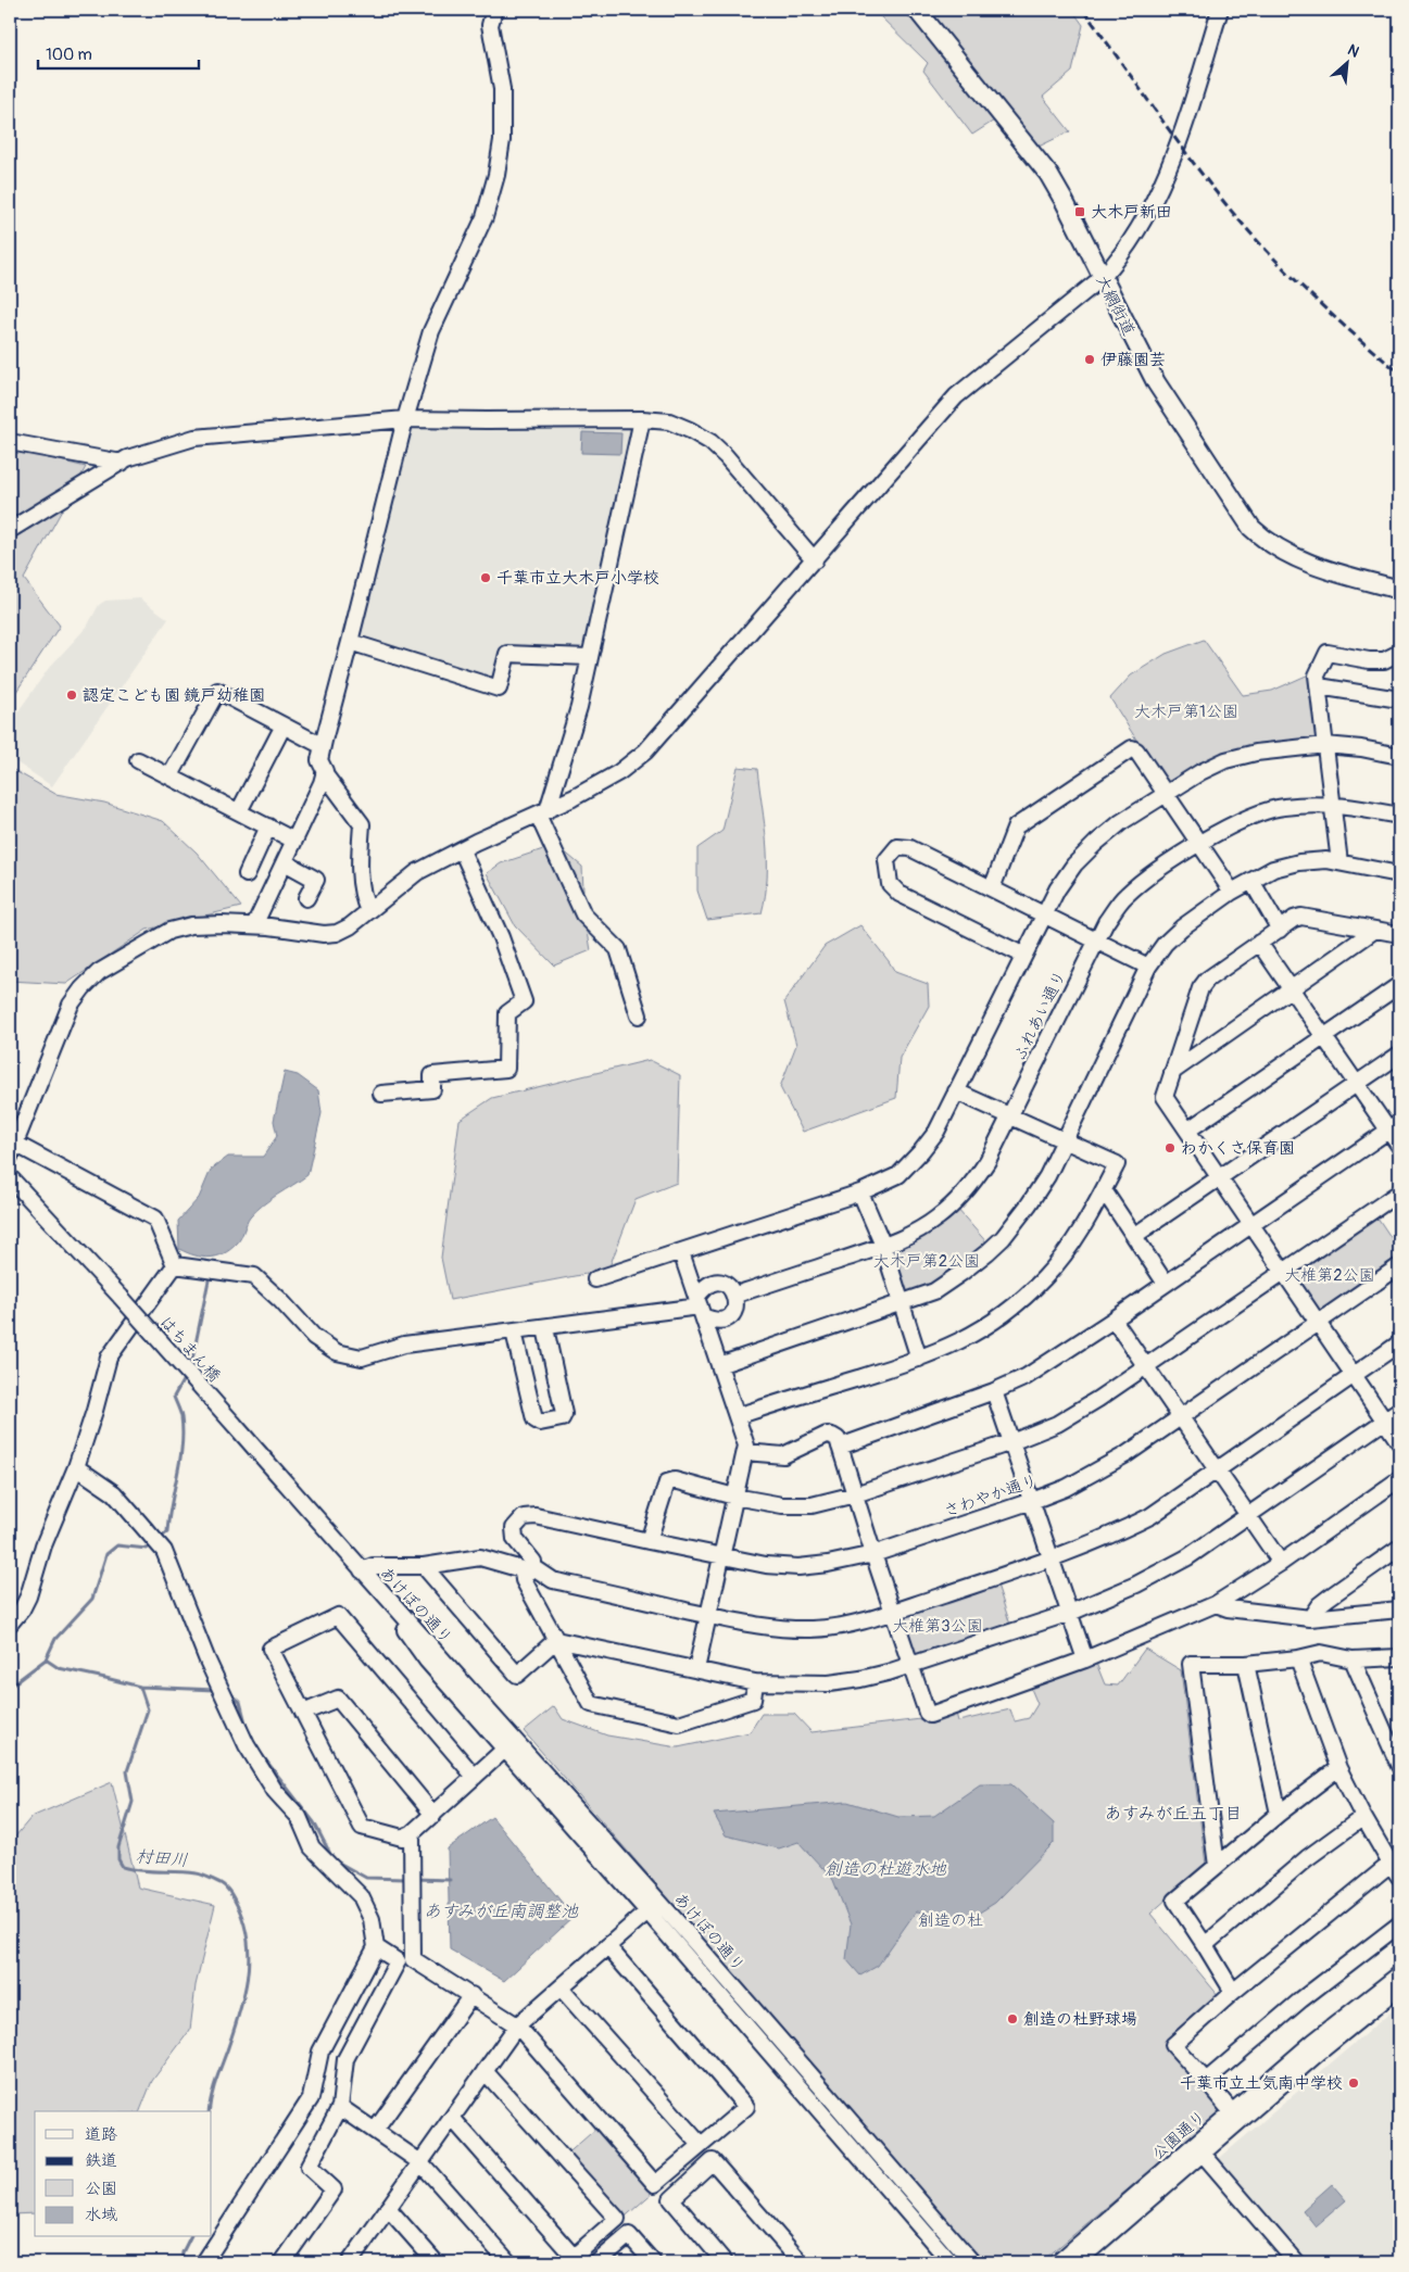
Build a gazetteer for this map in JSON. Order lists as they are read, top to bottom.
{
  "streets": {
    "main road": ["大網街道"],
    "street": [
      "ふれあい通り",
      "はちまん橋",
      "さわやか通り",
      "あけぼの通り",
      "公園通り"
    ]
  },
  "crossings": [
    ["はちまん橋", "あけぼの通り"]
  ],
  "districts": ["あすみが丘五丁目"],
  "water": ["村田川", "創造の杜遊水地", "あすみが丘南調整池"],
  "parks": [
    "大木戸第1公園",
    "大木戸第2公園",
    "大椎第2公園",
    "大椎第3公園",
    "創造の杜"
  ],
  "places": {
    "transit": ["大木戸新田"],
    "other": [
      "伊藤園芸",
      "千葉市立大木戸小学校",
      "認定こども園 鏡戸幼稚園",
      "わかくさ保育園",
      "創造の杜野球場",
      "千葉市立土気南中学校"
    ]
  },
  "legend": [
    "道路",
    "鉄道",
    "公園",
    "水域"
  ],
  "scale_bar": "100 m",
  "north": "top right"
}
